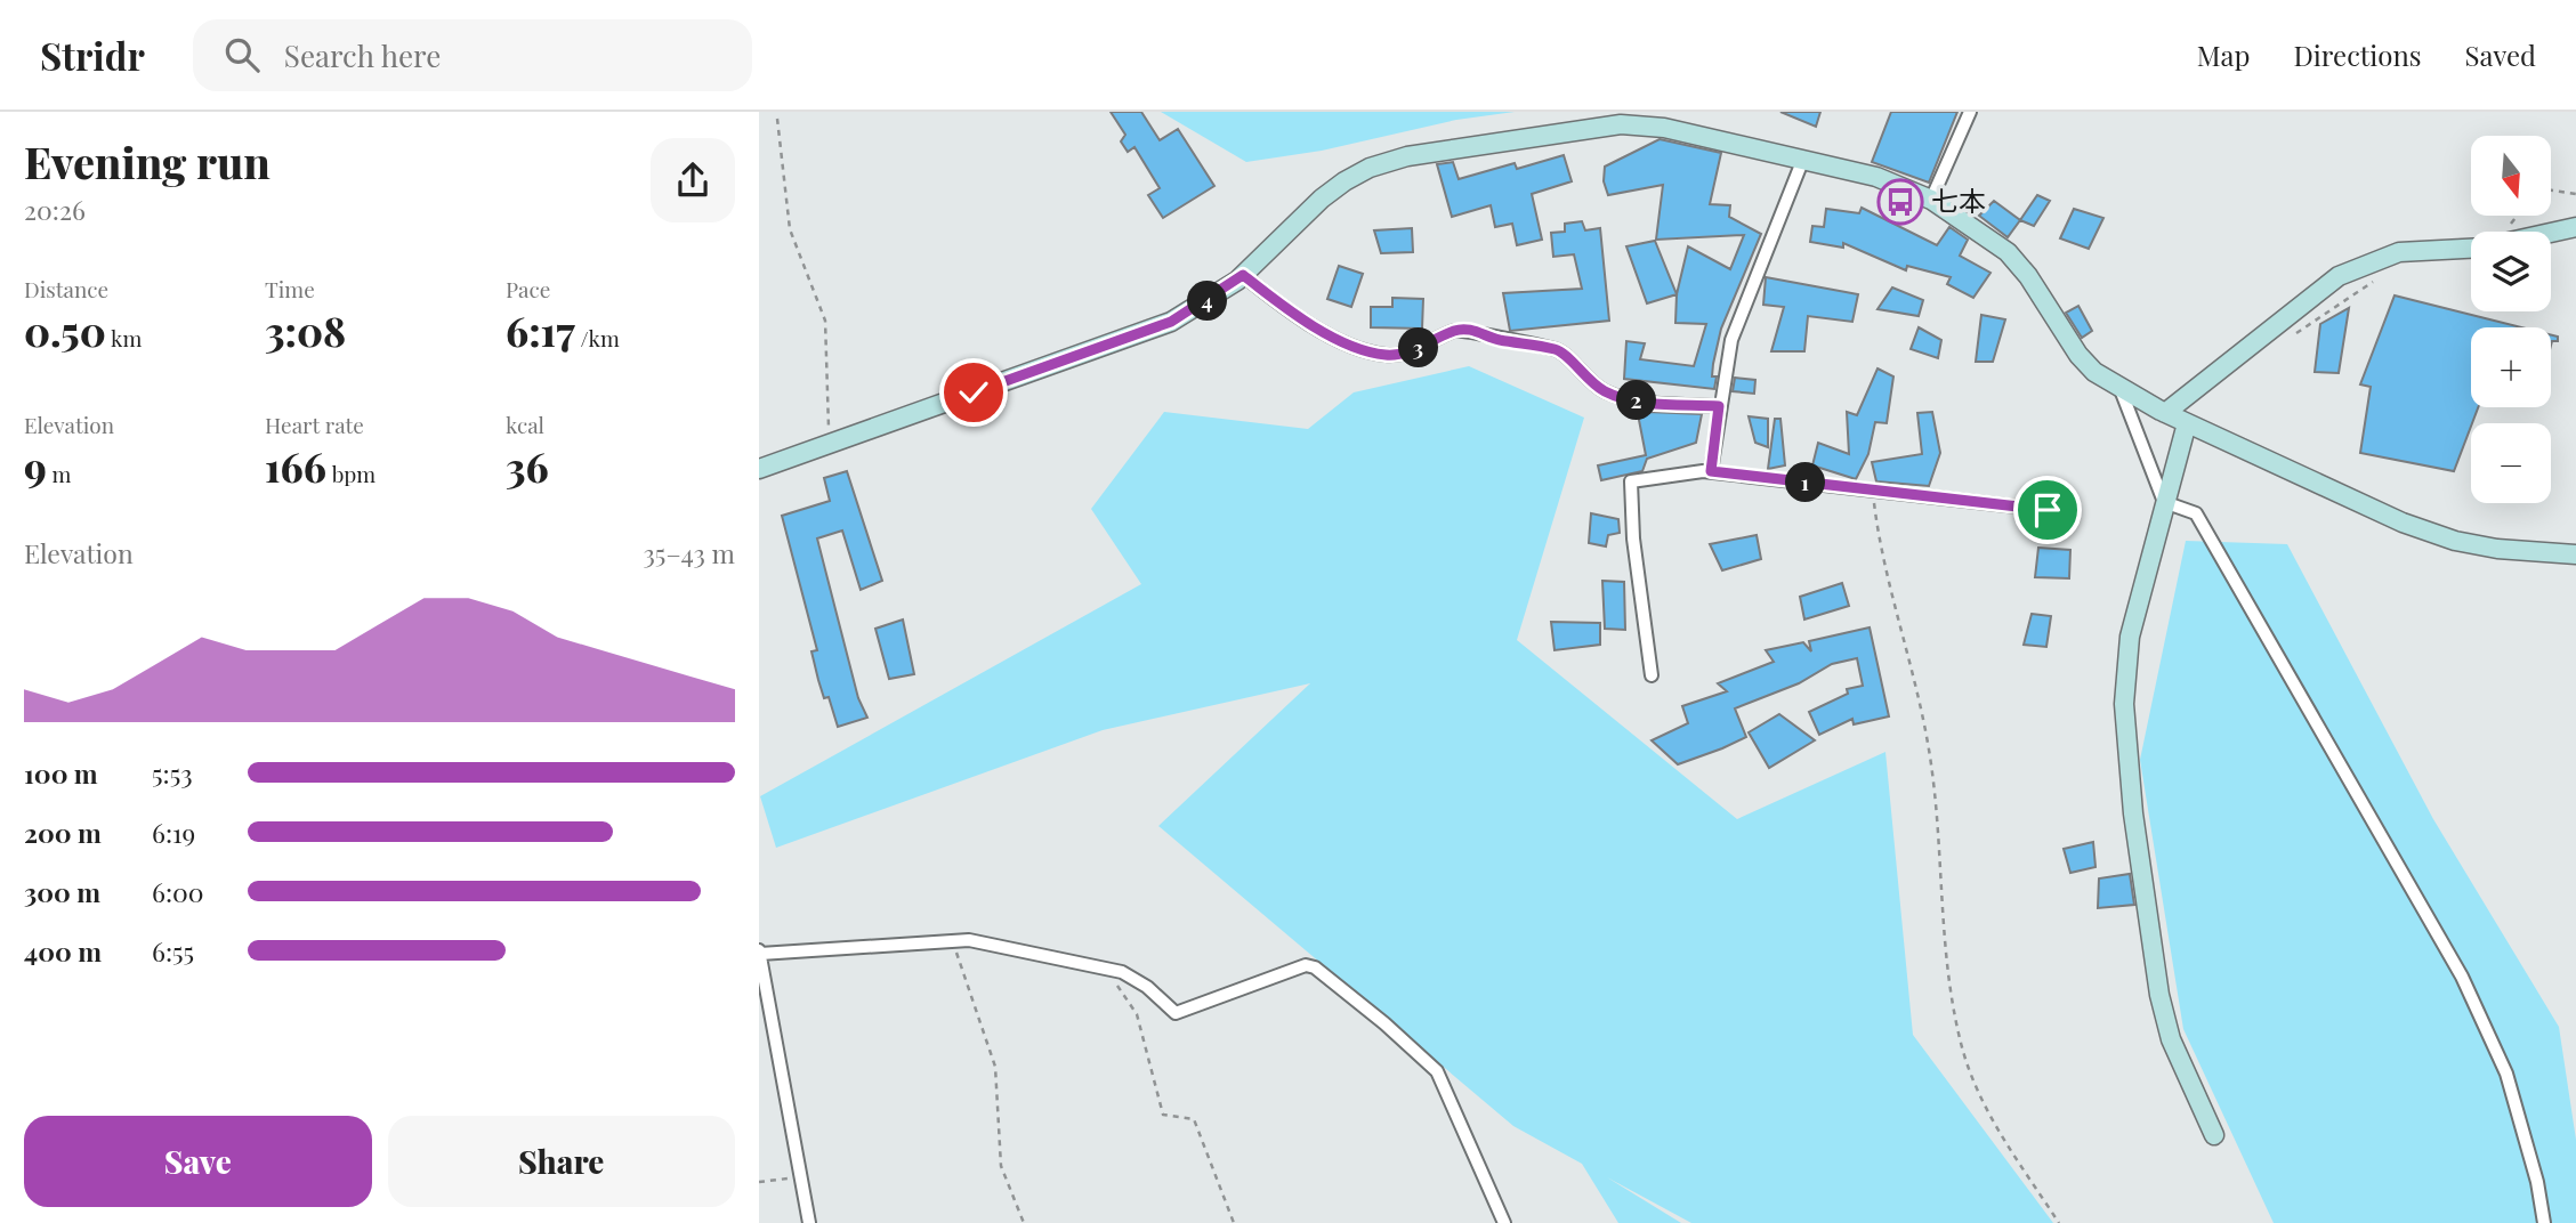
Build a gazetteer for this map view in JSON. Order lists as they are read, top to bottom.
{
  "places": {
    "bus stop": ["七本"]
  },
  "north": "bottom",
  "page": {
    "header": "Stridr",
    "search": "Search here",
    "nav": ["Map", "Directions", "Saved"],
    "heading": ["Evening run", "20:26"],
    "map_buttons": ["+", "−"],
    "stats": [
      ["Distance", "0.50 km"],
      ["Time", "3:08"],
      ["Pace", "6:17 /km"],
      ["Elevation", "9 m"],
      ["Heart rate", "166 bpm"],
      ["kcal", "36"]
    ],
    "pins": [
      "4",
      "3",
      "2",
      "1"
    ],
    "chart": ["Elevation", "35–43 m"],
    "list": [
      {
        "name": "100 m",
        "note": "5:53"
      },
      {
        "name": "200 m",
        "note": "6:19"
      },
      {
        "name": "300 m",
        "note": "6:00"
      },
      {
        "name": "400 m",
        "note": "6:55"
      }
    ],
    "buttons": ["Save", "Share"]
  }
}
